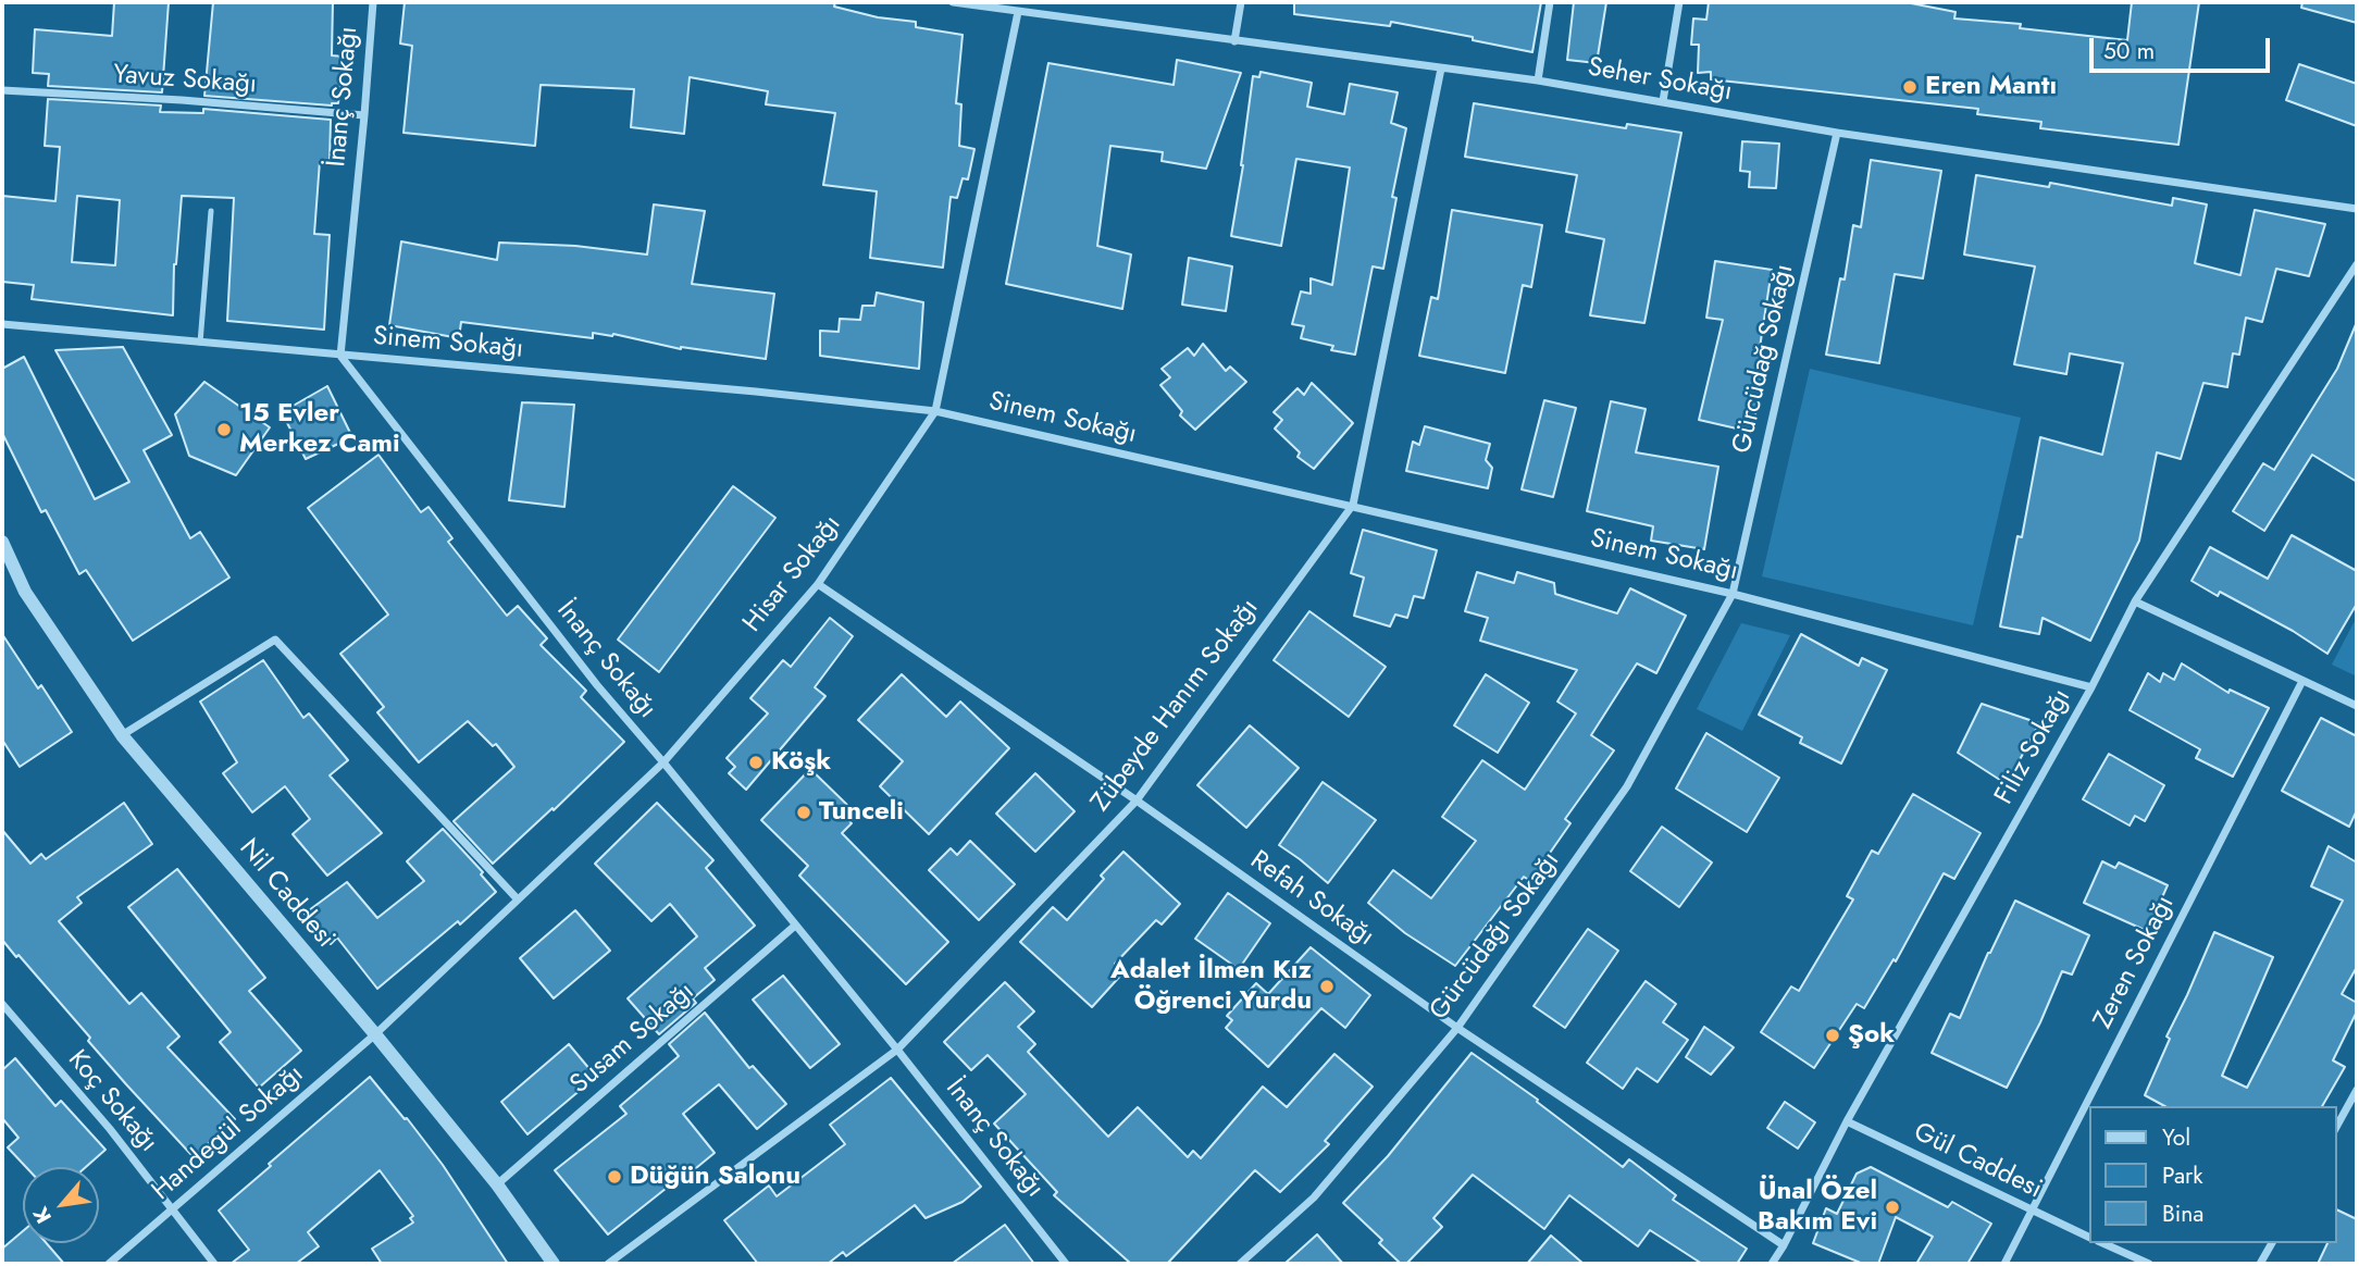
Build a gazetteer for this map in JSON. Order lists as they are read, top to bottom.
{
  "streets": {
    "street": [
      "Yavuz Sokağı",
      "Seher Sokağı",
      "İnanç Sokağı",
      "Sinem Sokağı",
      "Gürcüdağ Sokağı",
      "Hisar Sokağı",
      "Zübeyde Hanım Sokağı",
      "Filiz Sokağı",
      "Nil Caddesi",
      "Refah Sokağı",
      "Gürcüdağı Sokağı",
      "Zeren Sokağı",
      "Susam Sokağı",
      "Koç Sokağı",
      "Handegül Sokağı",
      "Gül Caddesi"
    ]
  },
  "crossings": [
    ["Yavuz Sokağı", "İnanç Sokağı"],
    ["Seher Sokağı", "Gürcüdağ Sokağı"],
    ["Seher Sokağı", "Hisar Sokağı"],
    ["Seher Sokağı", "Zübeyde Hanım Sokağı"],
    ["İnanç Sokağı", "Sinem Sokağı"],
    ["İnanç Sokağı", "Hisar Sokağı"],
    ["İnanç Sokağı", "Zübeyde Hanım Sokağı"],
    ["İnanç Sokağı", "Susam Sokağı"],
    ["Sinem Sokağı", "Gürcüdağ Sokağı"],
    ["Sinem Sokağı", "Hisar Sokağı"],
    ["Sinem Sokağı", "Zübeyde Hanım Sokağı"],
    ["Sinem Sokağı", "Filiz Sokağı"],
    ["Sinem Sokağı", "Gürcüdağı Sokağı"],
    ["Gürcüdağ Sokağı", "Gürcüdağı Sokağı"],
    ["Hisar Sokağı", "Nil Caddesi"],
    ["Hisar Sokağı", "Refah Sokağı"],
    ["Hisar Sokağı", "Handegül Sokağı"],
    ["Zübeyde Hanım Sokağı", "Refah Sokağı"],
    ["Filiz Sokağı", "Refah Sokağı"],
    ["Filiz Sokağı", "Gül Caddesi"],
    ["Nil Caddesi", "Susam Sokağı"],
    ["Nil Caddesi", "Handegül Sokağı"],
    ["Refah Sokağı", "Gürcüdağı Sokağı"],
    ["Zeren Sokağı", "Gül Caddesi"],
    ["Koç Sokağı", "Handegül Sokağı"]
  ],
  "places": [
    "Eren Mantı",
    "15 Evler Merkez Cami",
    "Köşk",
    "Tunceli",
    "Adalet İlmen Kız Öğrenci Yurdu",
    "Şok",
    "Düğün Salonu",
    "Ünal Özel Bakım Evi"
  ],
  "legend": ["Yol", "Park", "Bina"],
  "scale_bar": "50 m",
  "north": "bottom left"
}
